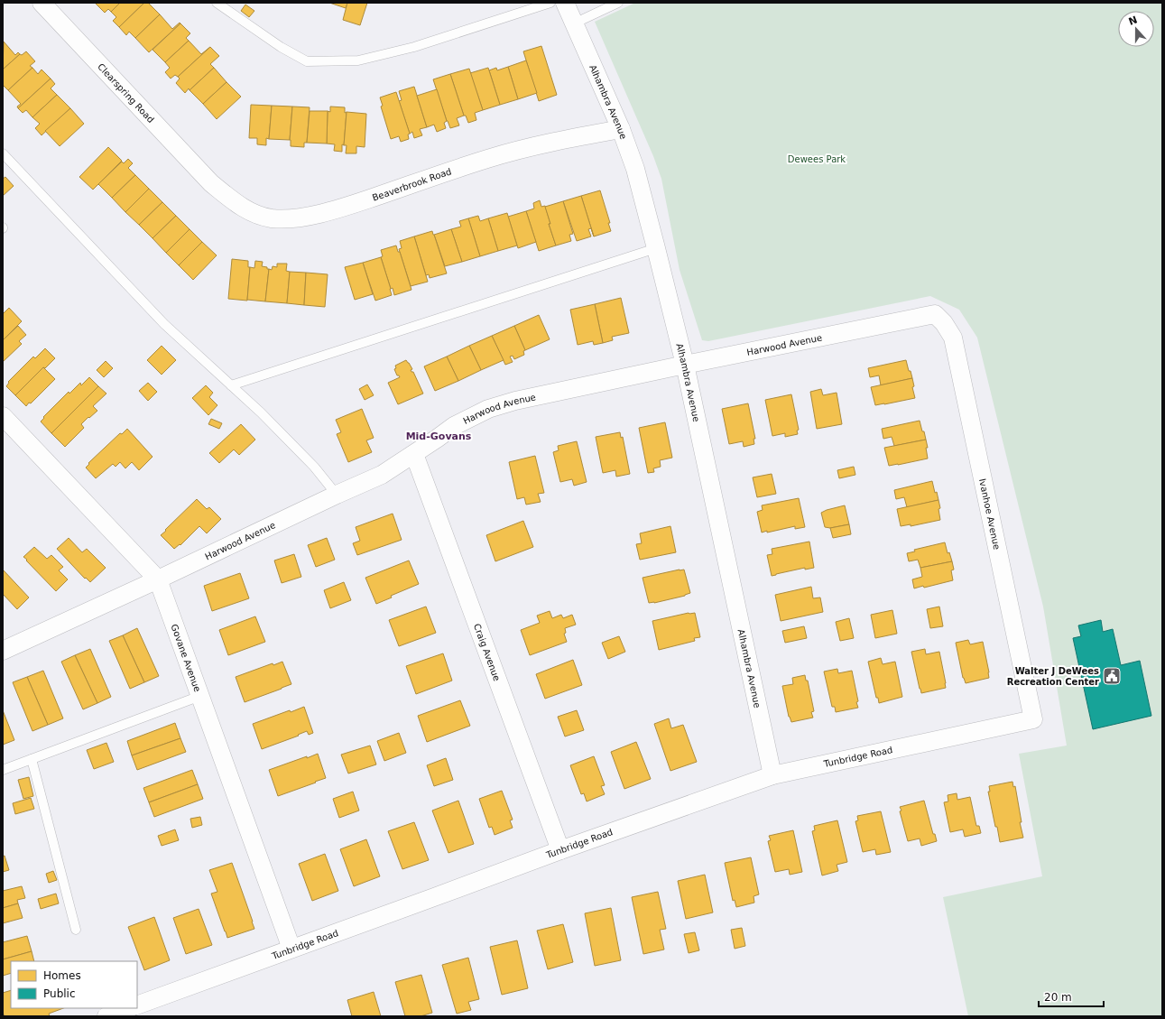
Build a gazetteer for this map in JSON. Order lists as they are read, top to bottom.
{
  "streets": {
    "street": [
      "Clearspring Road",
      "Alhambra Avenue",
      "Beaverbrook Road",
      "Harwood Avenue",
      "Ivanhoe Avenue",
      "Craig Avenue",
      "Govane Avenue",
      "Tunbridge Road"
    ]
  },
  "crossings": [
    ["Clearspring Road", "Beaverbrook Road"],
    ["Alhambra Avenue", "Beaverbrook Road"],
    ["Alhambra Avenue", "Harwood Avenue"],
    ["Alhambra Avenue", "Tunbridge Road"],
    ["Harwood Avenue", "Ivanhoe Avenue"],
    ["Harwood Avenue", "Craig Avenue"],
    ["Harwood Avenue", "Govane Avenue"],
    ["Ivanhoe Avenue", "Tunbridge Road"],
    ["Craig Avenue", "Tunbridge Road"],
    ["Govane Avenue", "Tunbridge Road"]
  ],
  "districts": ["Mid-Govans"],
  "parks": ["Dewees Park"],
  "places": {
    "public building": ["Walter J DeWees Recreation Center"]
  },
  "legend": ["Homes", "Public"],
  "scale_bar": "20 m",
  "north": "top"
}
